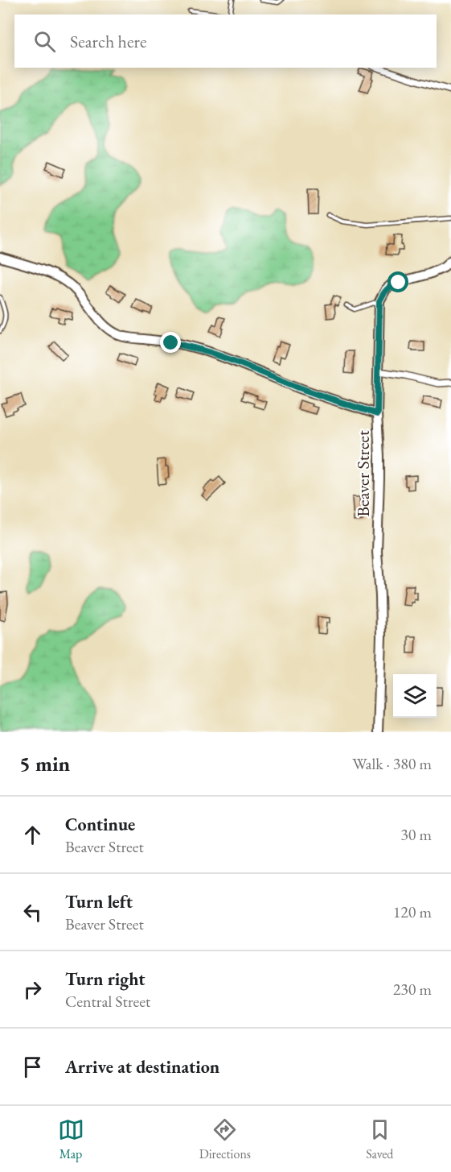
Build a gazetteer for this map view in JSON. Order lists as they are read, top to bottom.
{
  "streets": {
    "street": ["Beaver Street"]
  },
  "page": {
    "search": "Search here",
    "heading": ["5 min", "Walk · 380 m"],
    "list": [
      ["Continue", "Beaver Street", "30 m"],
      ["Turn left", "Beaver Street", "120 m"],
      ["Turn right", "Central Street", "230 m"],
      "Arrive at destination"
    ],
    "nav": ["Map", "Directions", "Saved"]
  }
}
